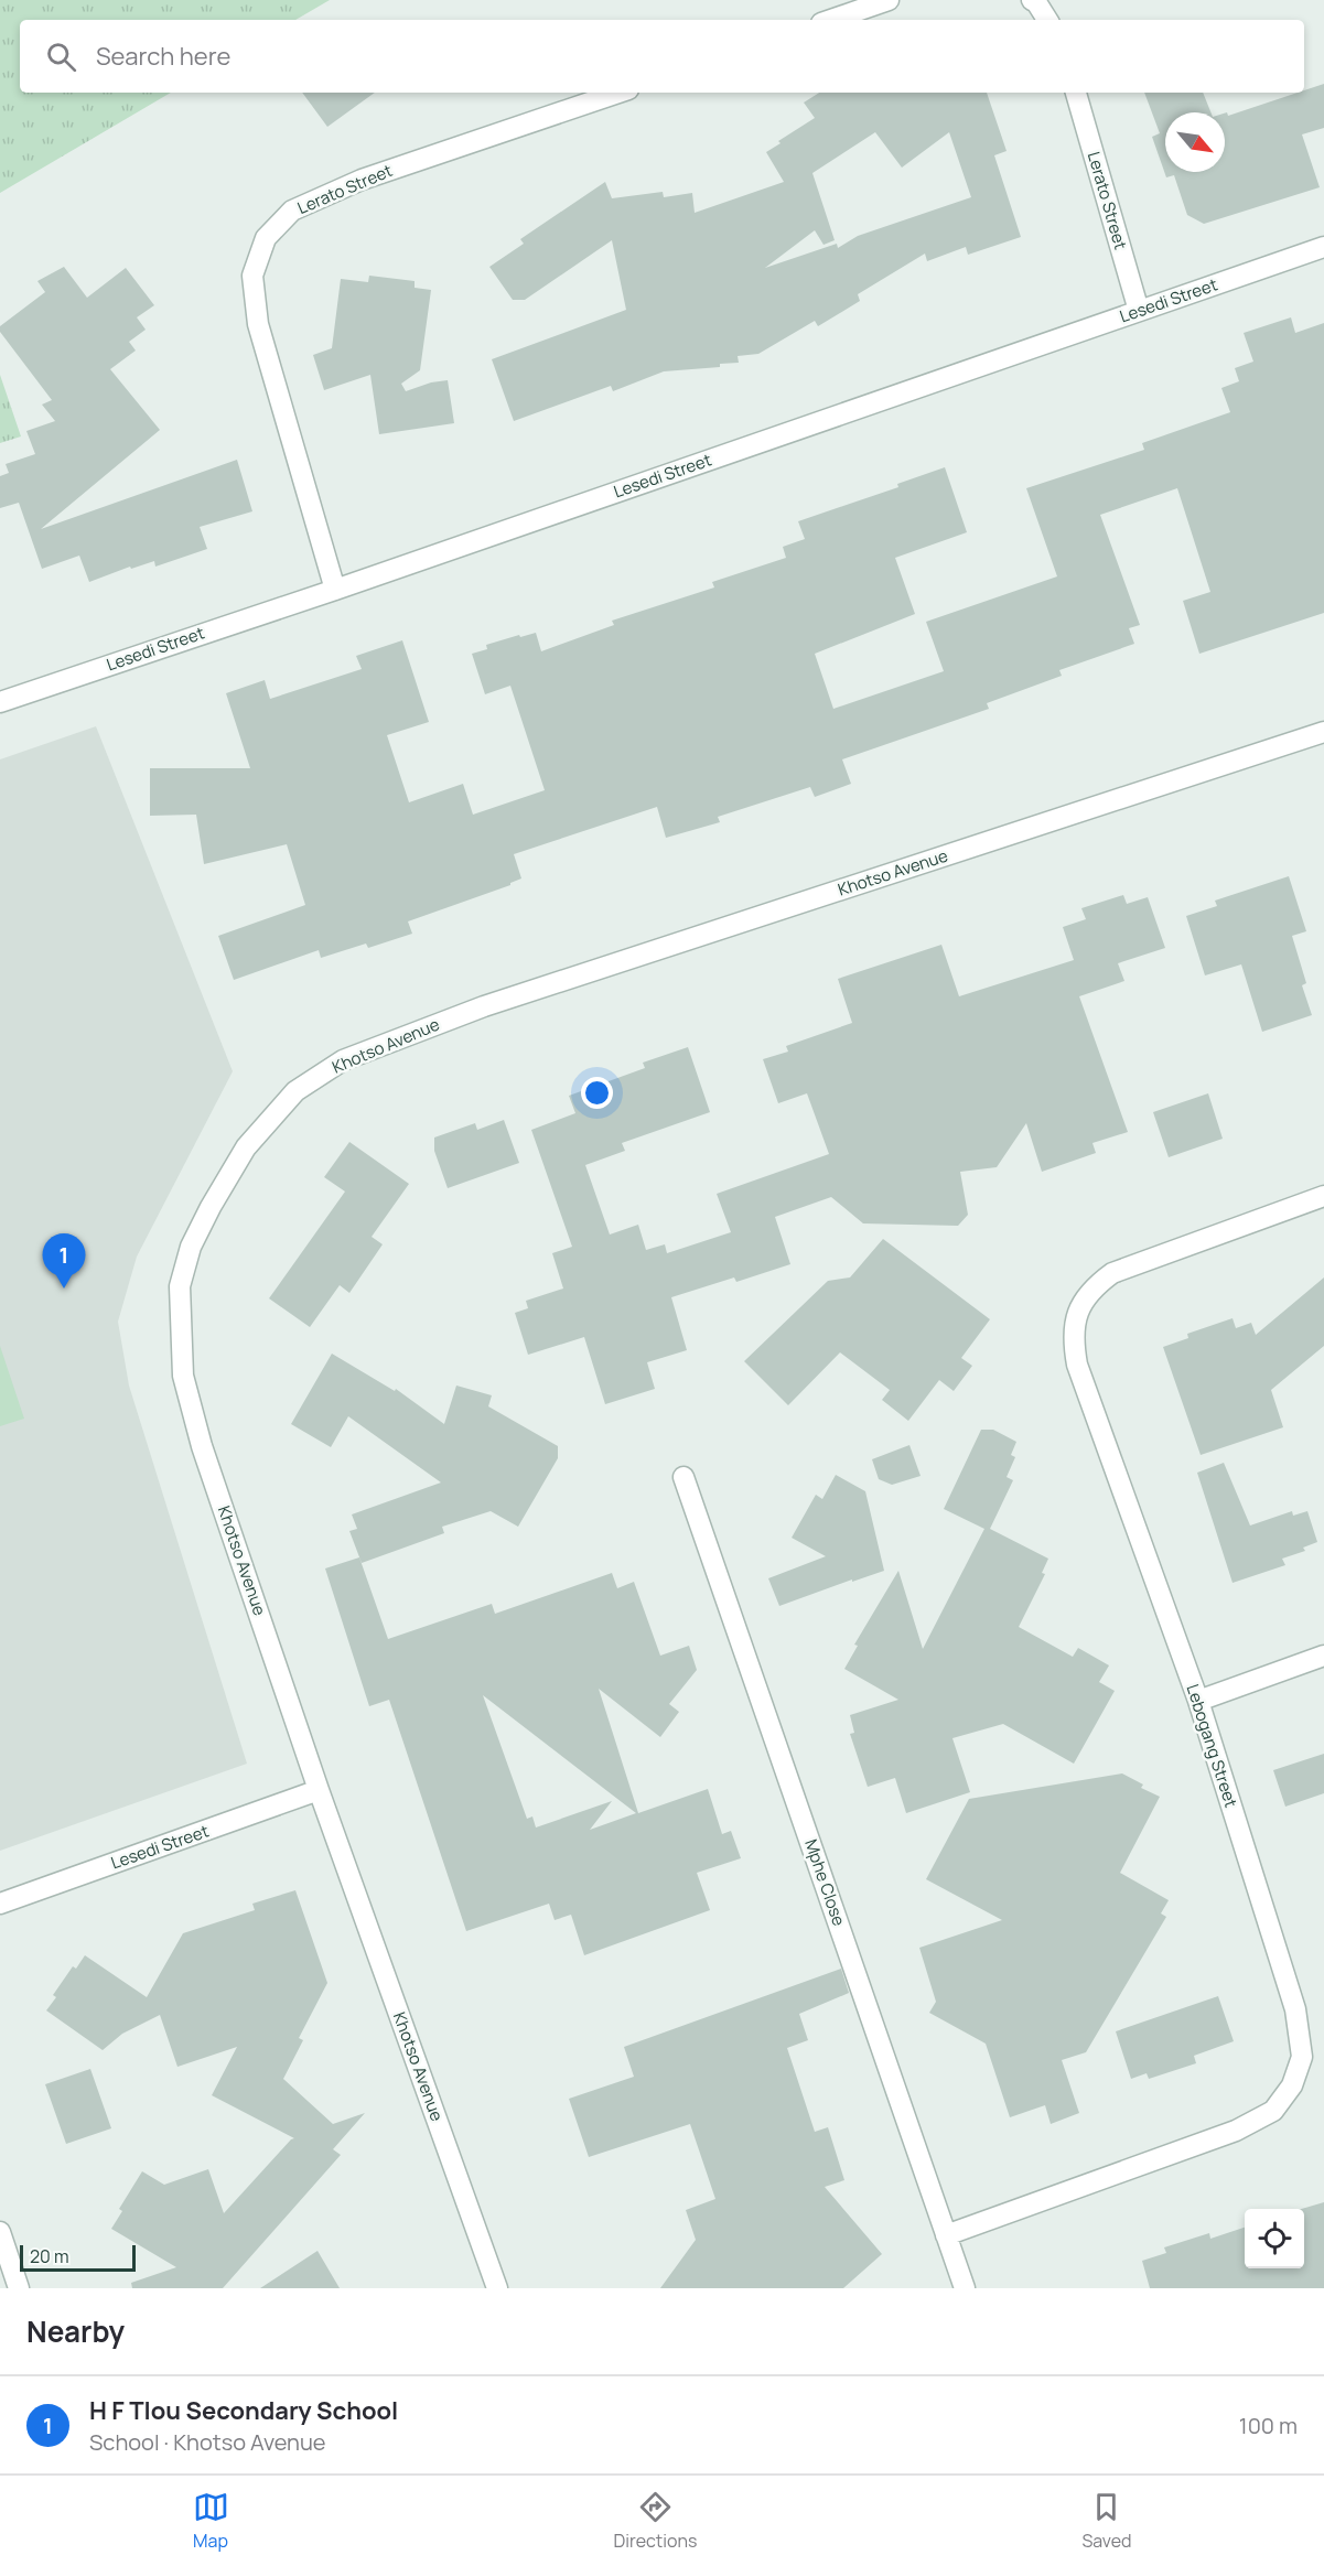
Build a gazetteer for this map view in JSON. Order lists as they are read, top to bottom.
{
  "streets": {
    "street": [
      "Lerato Street",
      "Lesedi Street",
      "Khotso Avenue",
      "Lebogang Street",
      "Mphe Close"
    ]
  },
  "crossings": [
    ["Lerato Street", "Lesedi Street"],
    ["Lesedi Street", "Khotso Avenue"],
    ["Lebogang Street", "Mphe Close"]
  ],
  "scale_bar": "20 m",
  "north": "bottom right",
  "page": {
    "search": "Search here",
    "pins": "1",
    "scale": "20 m",
    "heading": "Nearby",
    "list": [
      {
        "mark": "1",
        "name": "H F Tlou Secondary School",
        "note": "School · Khotso Avenue",
        "value": "100 m"
      }
    ],
    "nav": ["Map", "Directions", "Saved"]
  }
}
